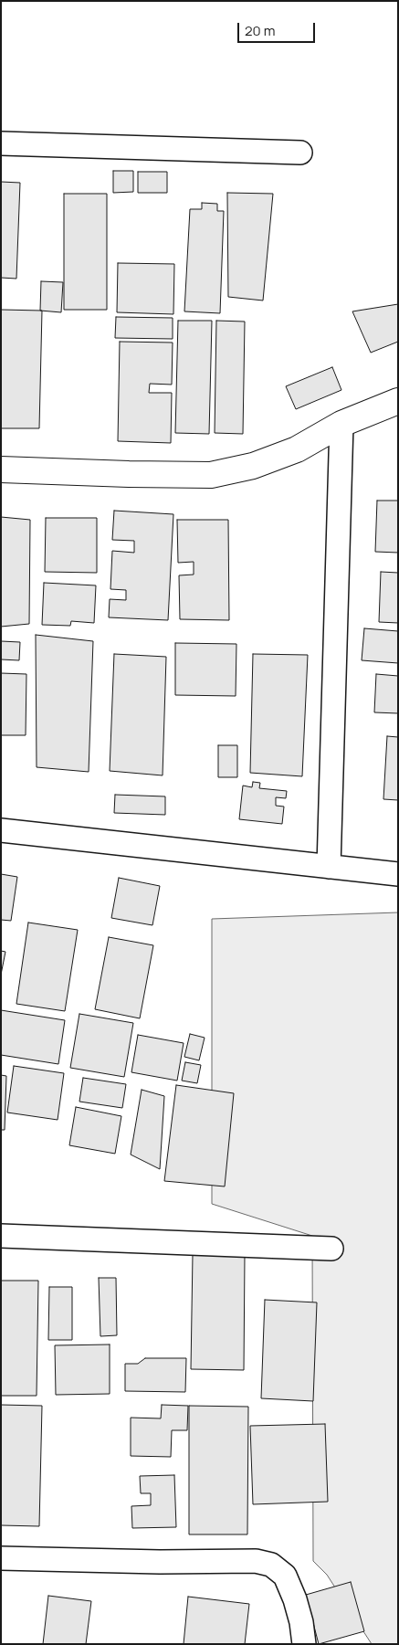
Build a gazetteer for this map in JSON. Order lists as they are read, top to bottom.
{
  "scale_bar": "20 m"
}
